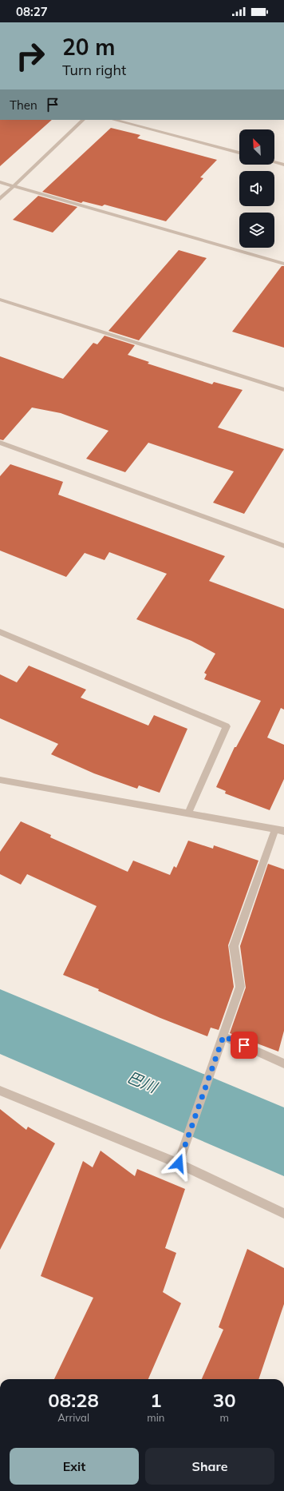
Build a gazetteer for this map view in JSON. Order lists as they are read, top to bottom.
{
  "water": ["巴川"],
  "north": "top left",
  "page": {
    "status": "08:27",
    "turn": ["20 m", "Turn right"],
    "then": "Then",
    "eta": [
      "08:28",
      "Arrival",
      "1",
      "min",
      "30",
      "m"
    ],
    "buttons": ["Exit", "Share"]
  }
}
